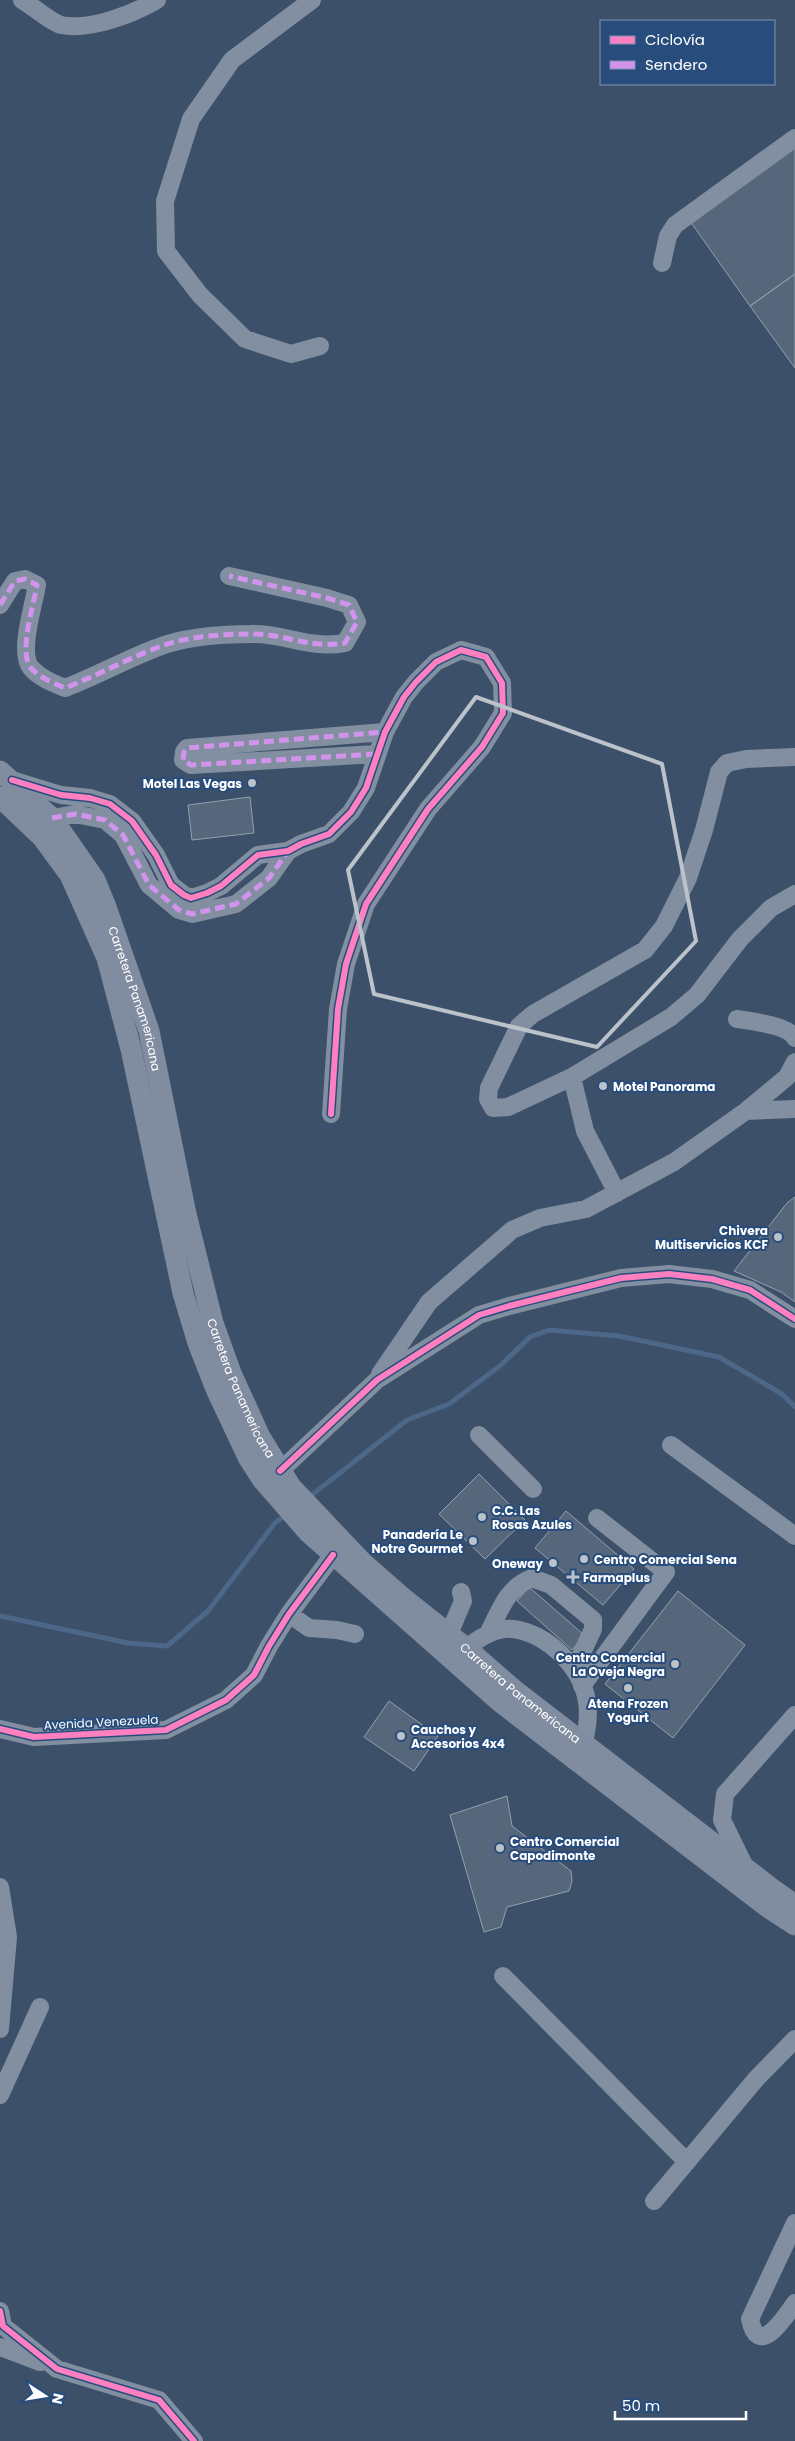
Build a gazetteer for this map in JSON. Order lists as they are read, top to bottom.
{
  "streets": {
    "main road": ["Carretera Panamericana"],
    "street": ["Avenida Venezuela"]
  },
  "crossings": [
    ["Carretera Panamericana", "Avenida Venezuela"]
  ],
  "places": {
    "other": [
      "Motel Las Vegas",
      "Motel Panorama",
      "Chivera Multiservicios KCF",
      "C.C. Las Rosas Azules",
      "Panadería Le Notre Gourmet",
      "Centro Comercial Sena",
      "Oneway",
      "Centro Comercial La Oveja Negra",
      "Atena Frozen Yogurt",
      "Cauchos y Accesorios 4x4",
      "Centro Comercial Capodimonte"
    ],
    "health": ["Farmaplus"]
  },
  "legend": ["Ciclovía", "Sendero"],
  "scale_bar": "50 m",
  "north": "right"
}
